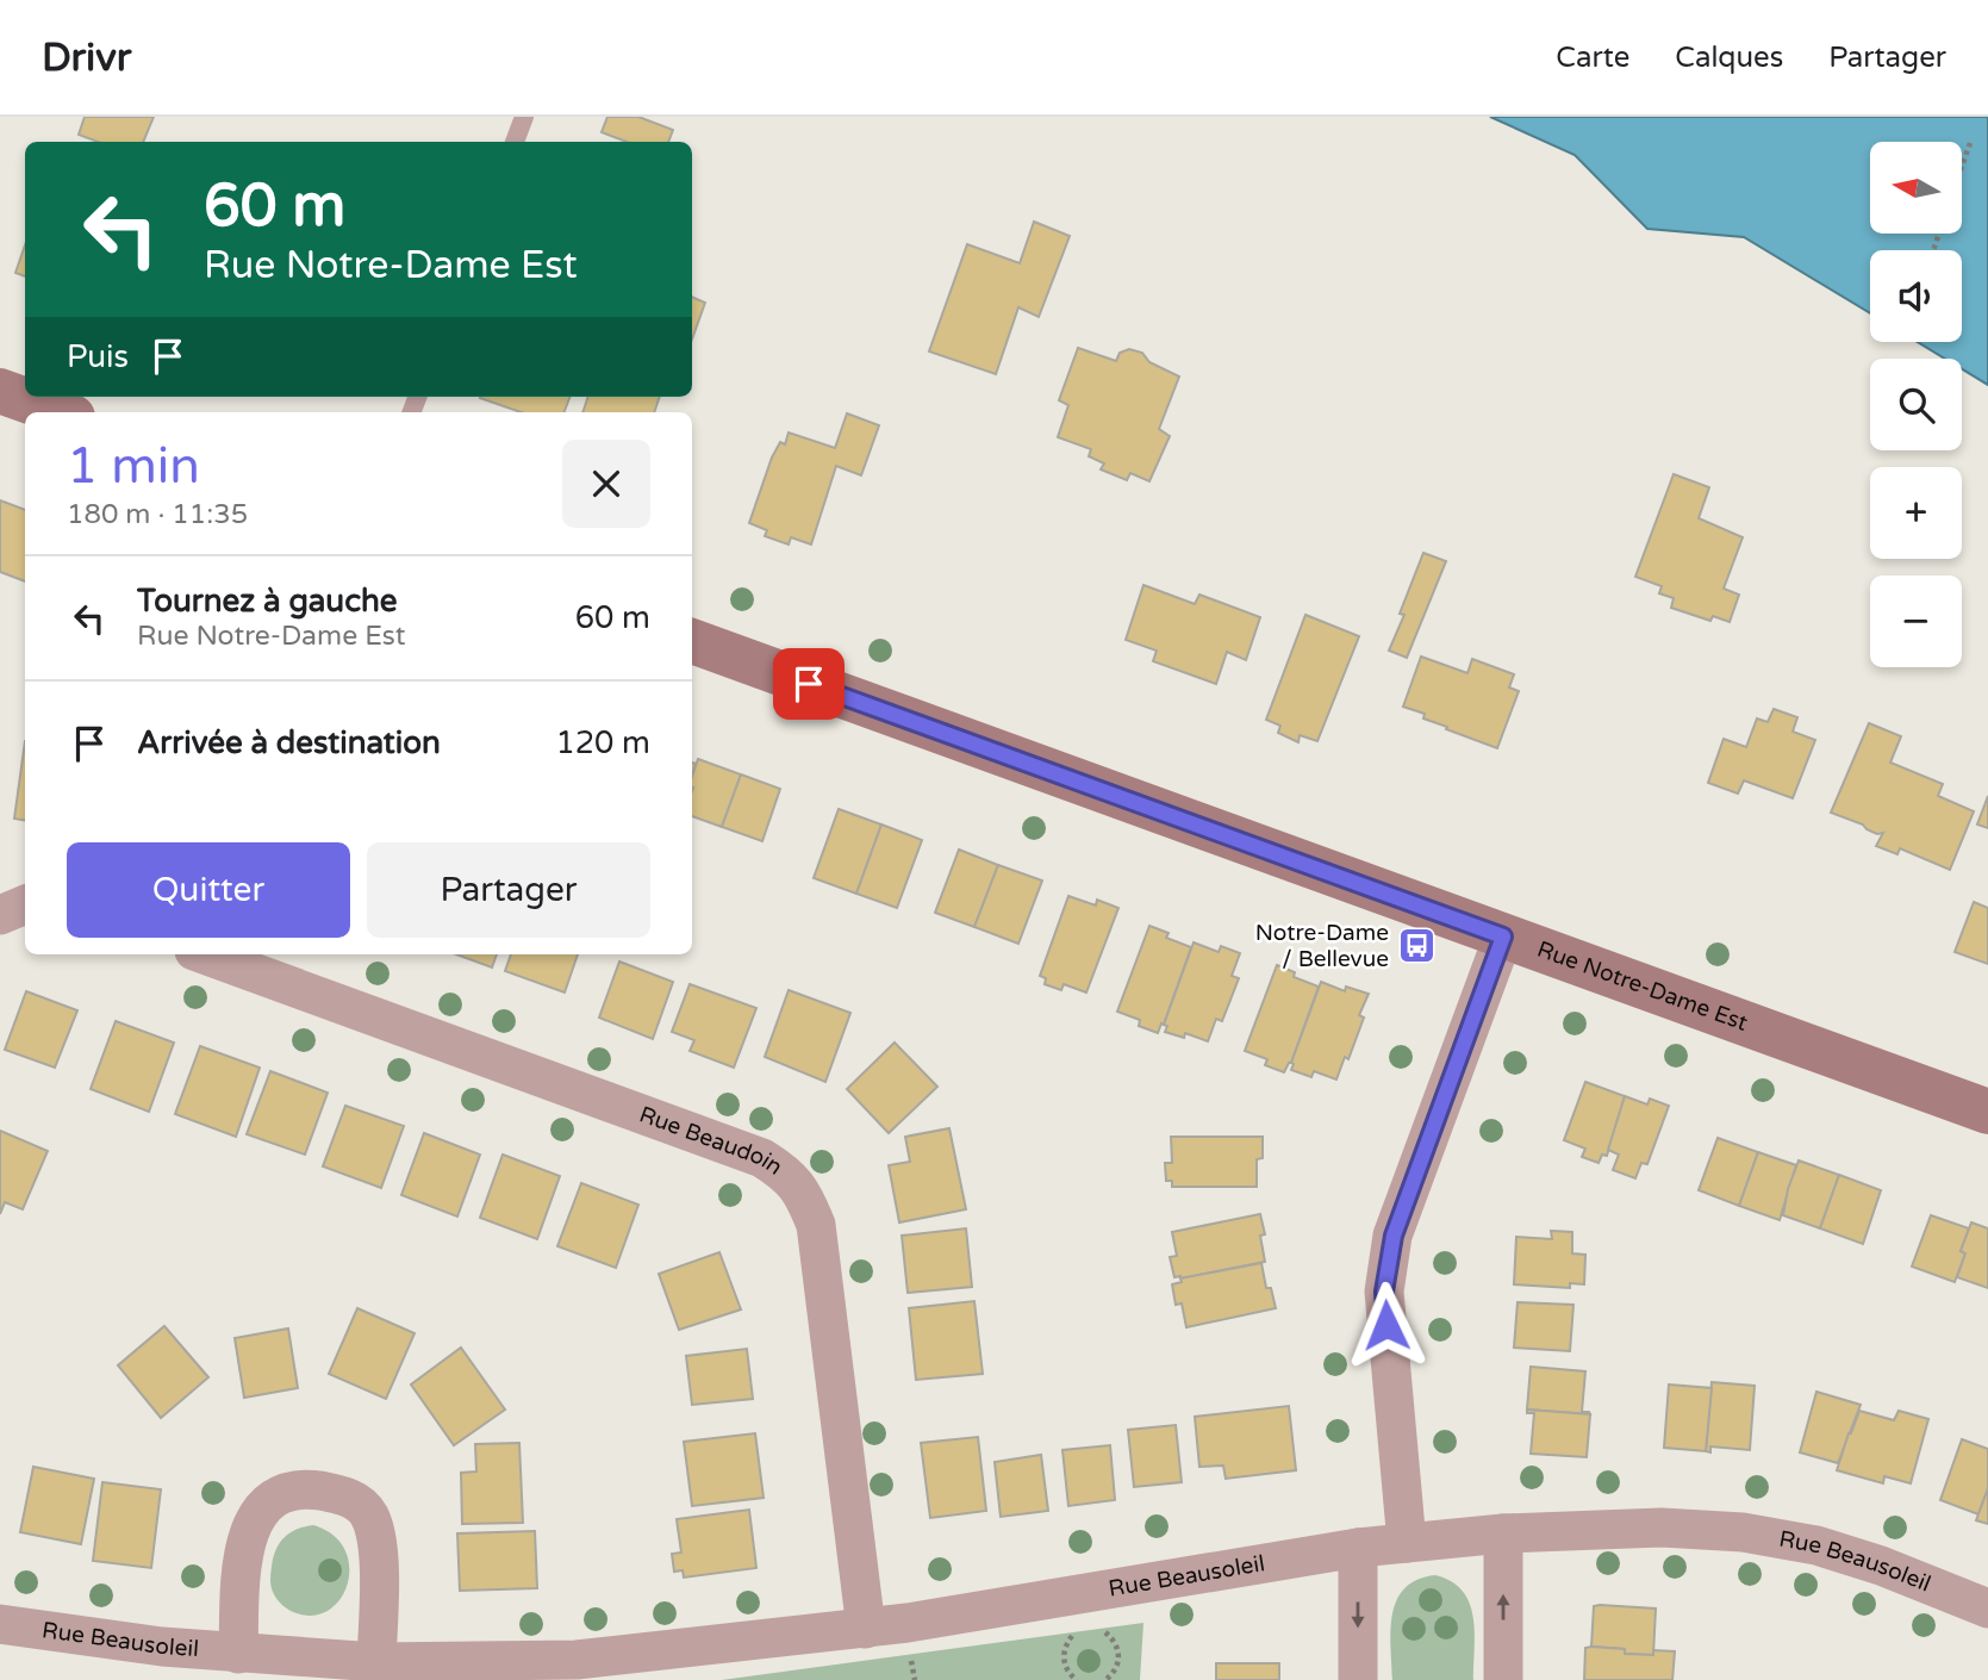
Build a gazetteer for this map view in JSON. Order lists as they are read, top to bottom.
{
  "streets": {
    "main road": ["Rue Notre-Dame Est"],
    "street": ["Rue Beaudoin", "Rue Beausoleil"]
  },
  "crossings": [
    ["Rue Beaudoin", "Rue Beausoleil"]
  ],
  "places": {
    "bus stop": ["Notre-Dame / Bellevue"]
  },
  "north": "left",
  "page": {
    "header": "Drivr",
    "nav": ["Carte", "Calques", "Partager"],
    "map_buttons": ["+", "−"],
    "turn": ["60 m", "Rue Notre-Dame Est"],
    "then": "Puis",
    "heading": ["1 min", "180 m · 11:35"],
    "list": [
      {
        "name": "Tournez à gauche",
        "note": "Rue Notre-Dame Est",
        "value": "60 m"
      },
      {
        "name": "Arrivée à destination",
        "value": "120 m"
      }
    ],
    "buttons": ["Quitter", "Partager"]
  }
}
